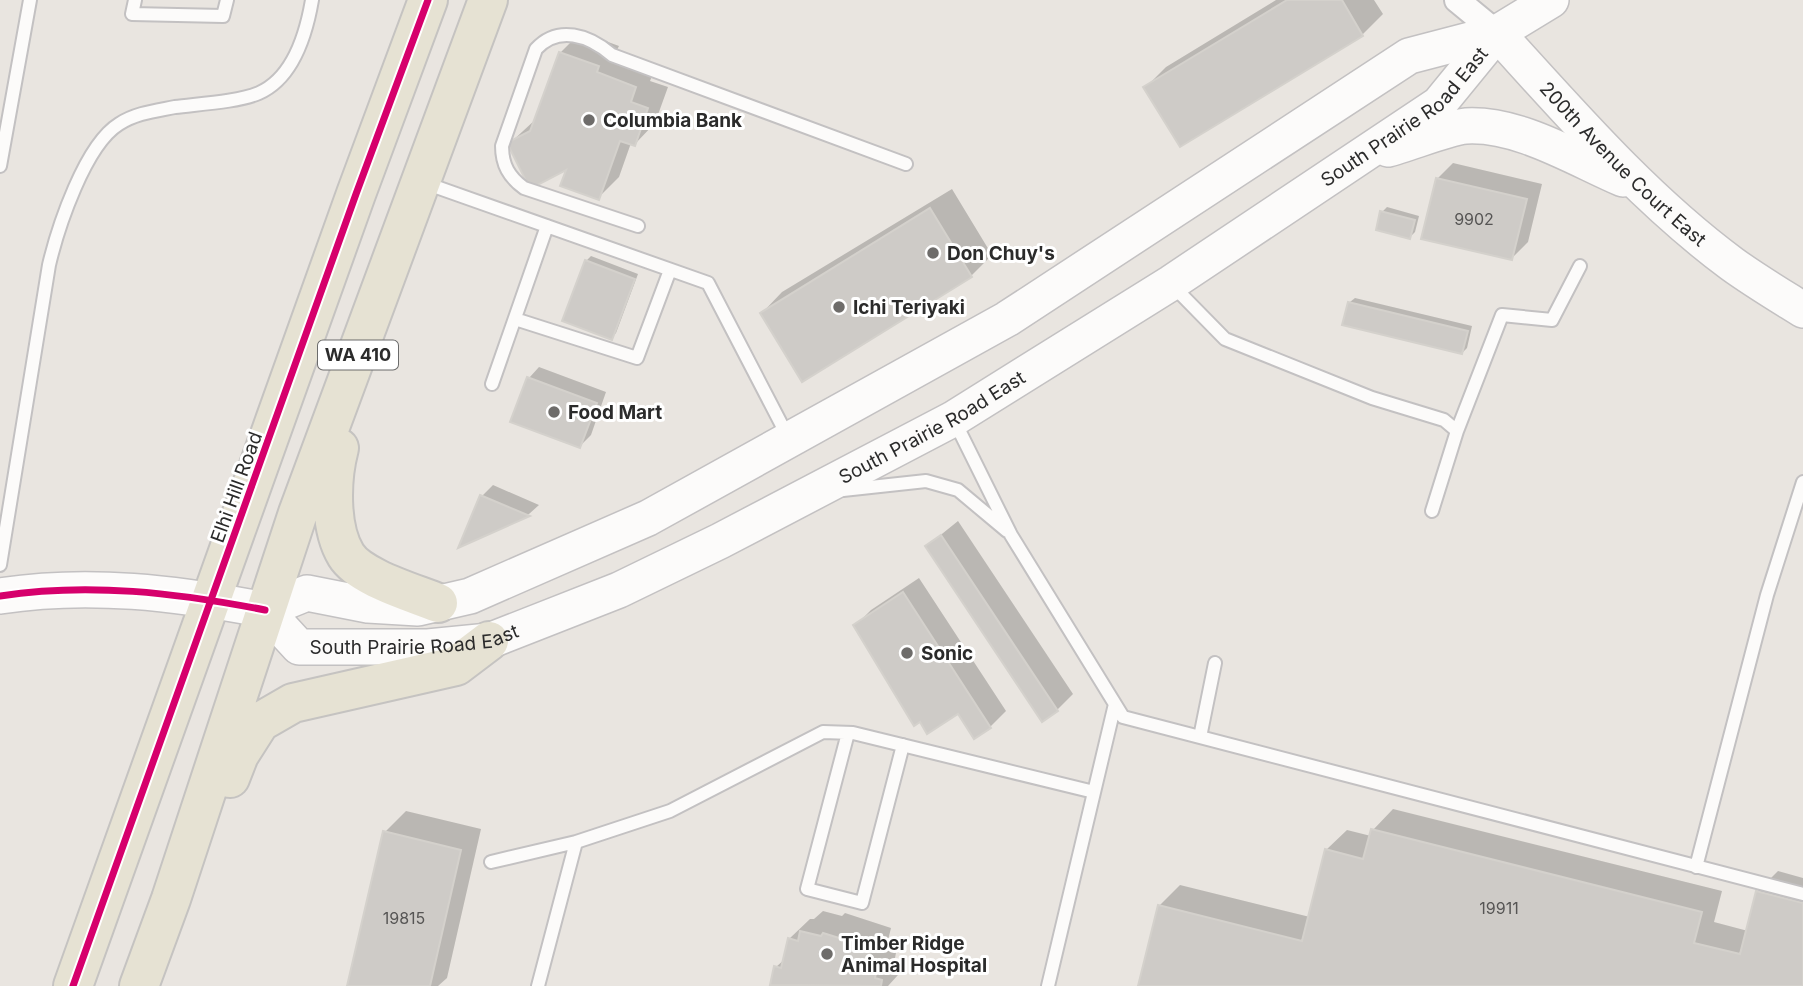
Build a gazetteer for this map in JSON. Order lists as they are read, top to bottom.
{
  "streets": {
    "main road": [
      "South Prairie Road East",
      "200th Avenue Court East",
      "WA 410",
      "Elhi Hill Road"
    ]
  },
  "crossings": [
    ["South Prairie Road East", "200th Avenue Court East"],
    ["South Prairie Road East", "WA 410"]
  ],
  "places": [
    "Columbia Bank",
    "Don Chuy's",
    "Ichi Teriyaki",
    "Food Mart",
    "Sonic",
    "Timber Ridge Animal Hospital"
  ],
  "house_numbers": ["9902", "19911", "19815"]
}
